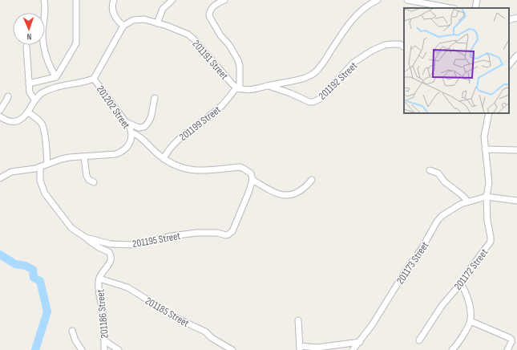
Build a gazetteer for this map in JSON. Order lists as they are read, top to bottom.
{
  "streets": {
    "street": [
      "201191 Street",
      "201192 Street",
      "201202 Street",
      "201199 Street",
      "201195 Street",
      "201173 Street",
      "201172 Street",
      "201185 Street",
      "201186 Street"
    ]
  },
  "crossings": [
    ["201191 Street", "201199 Street"],
    ["201202 Street", "201195 Street"],
    ["201195 Street", "201186 Street"],
    ["201173 Street", "201172 Street"],
    ["201185 Street", "201186 Street"]
  ],
  "north": "bottom"
}
